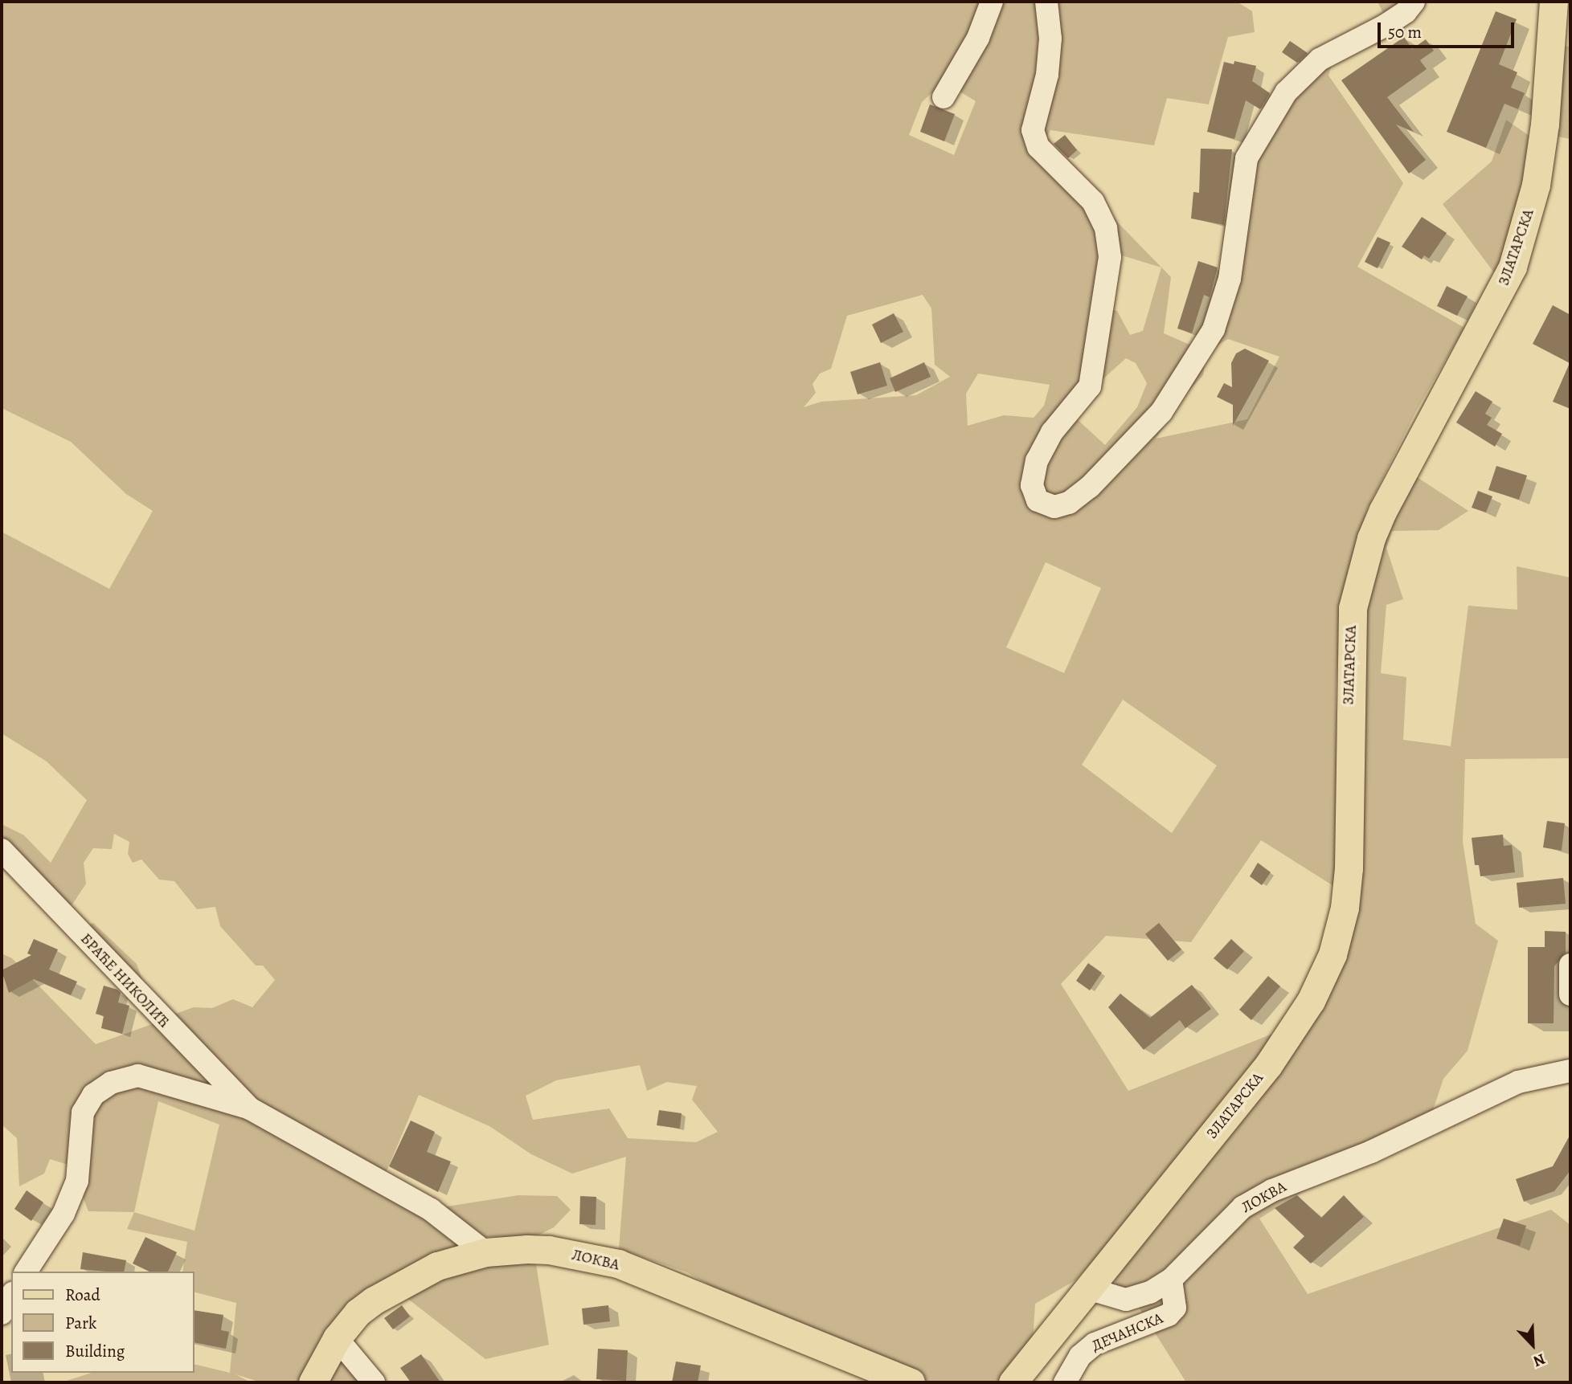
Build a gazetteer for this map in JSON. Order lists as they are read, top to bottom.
{
  "streets": {
    "main road": ["ЗЛАТАРСКА", "ЛОКВА"],
    "street": ["БРАЋЕ НИКОЛИЋ", "ДЕЧАНСКА"]
  },
  "crossings": [
    ["ЗЛАТАРСКА", "ЛОКВА"],
    ["БРАЋЕ НИКОЛИЋ", "ЛОКВА"],
    ["ЛОКВА", "ДЕЧАНСКА"]
  ],
  "legend": ["Road", "Park", "Building"],
  "scale_bar": "50 m",
  "north": "bottom right"
}
